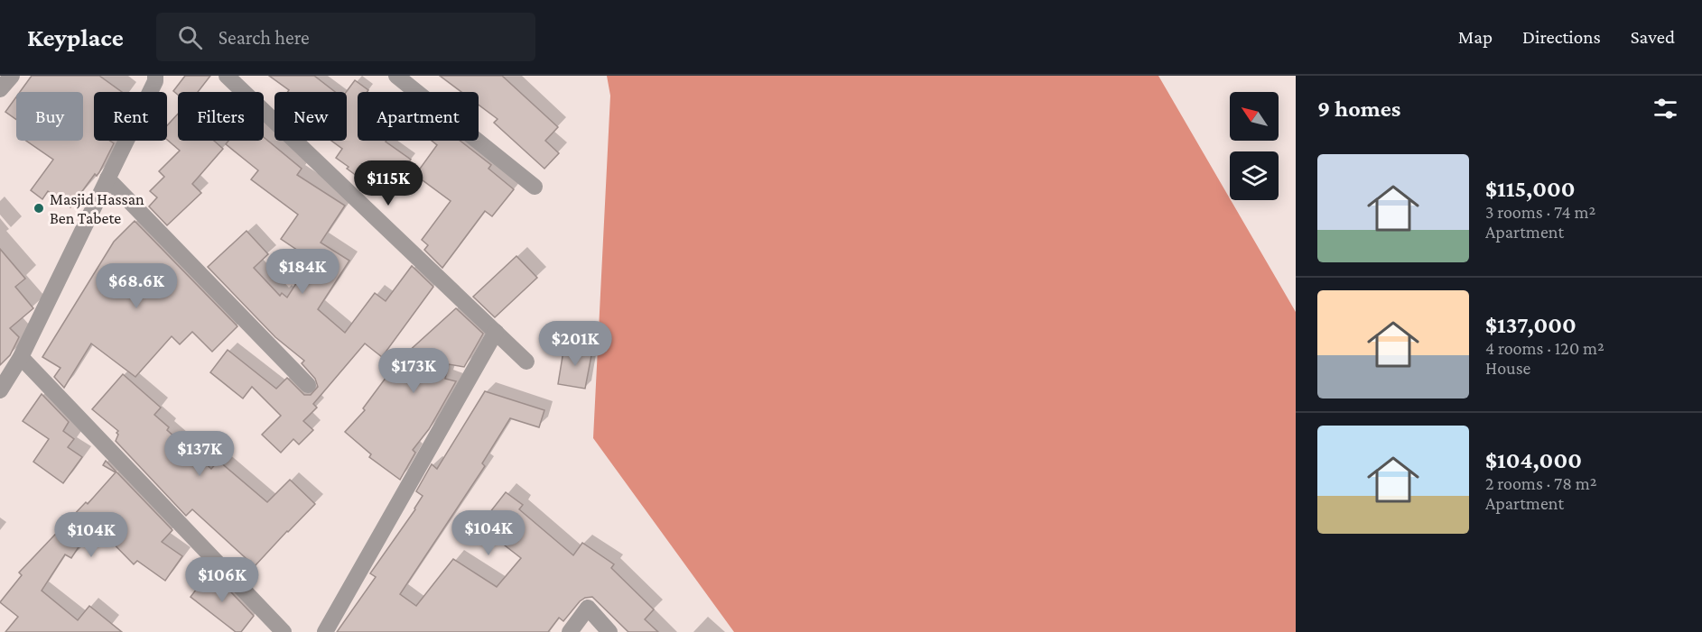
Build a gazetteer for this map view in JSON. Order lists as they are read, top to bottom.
{
  "places": ["Masjid Hassan Ben Tabete"],
  "north": "top left",
  "page": {
    "header": "Keyplace",
    "search": "Search here",
    "nav": ["Map", "Directions", "Saved"],
    "heading": "9 homes",
    "chip": [
      "Buy",
      "Rent",
      "Filters",
      "New",
      "Apartment"
    ],
    "list": [
      {
        "name": "$115,000",
        "note": "3 rooms · 74 m² · Apartment"
      },
      {
        "name": "$137,000",
        "note": "4 rooms · 120 m² · House"
      },
      {
        "name": "$104,000",
        "note": "2 rooms · 78 m² · Apartment"
      }
    ],
    "price": [
      "$115K",
      "$184K",
      "$68.6K",
      "$201K",
      "$173K",
      "$137K",
      "$104K",
      "$104K",
      "$106K"
    ]
  }
}
